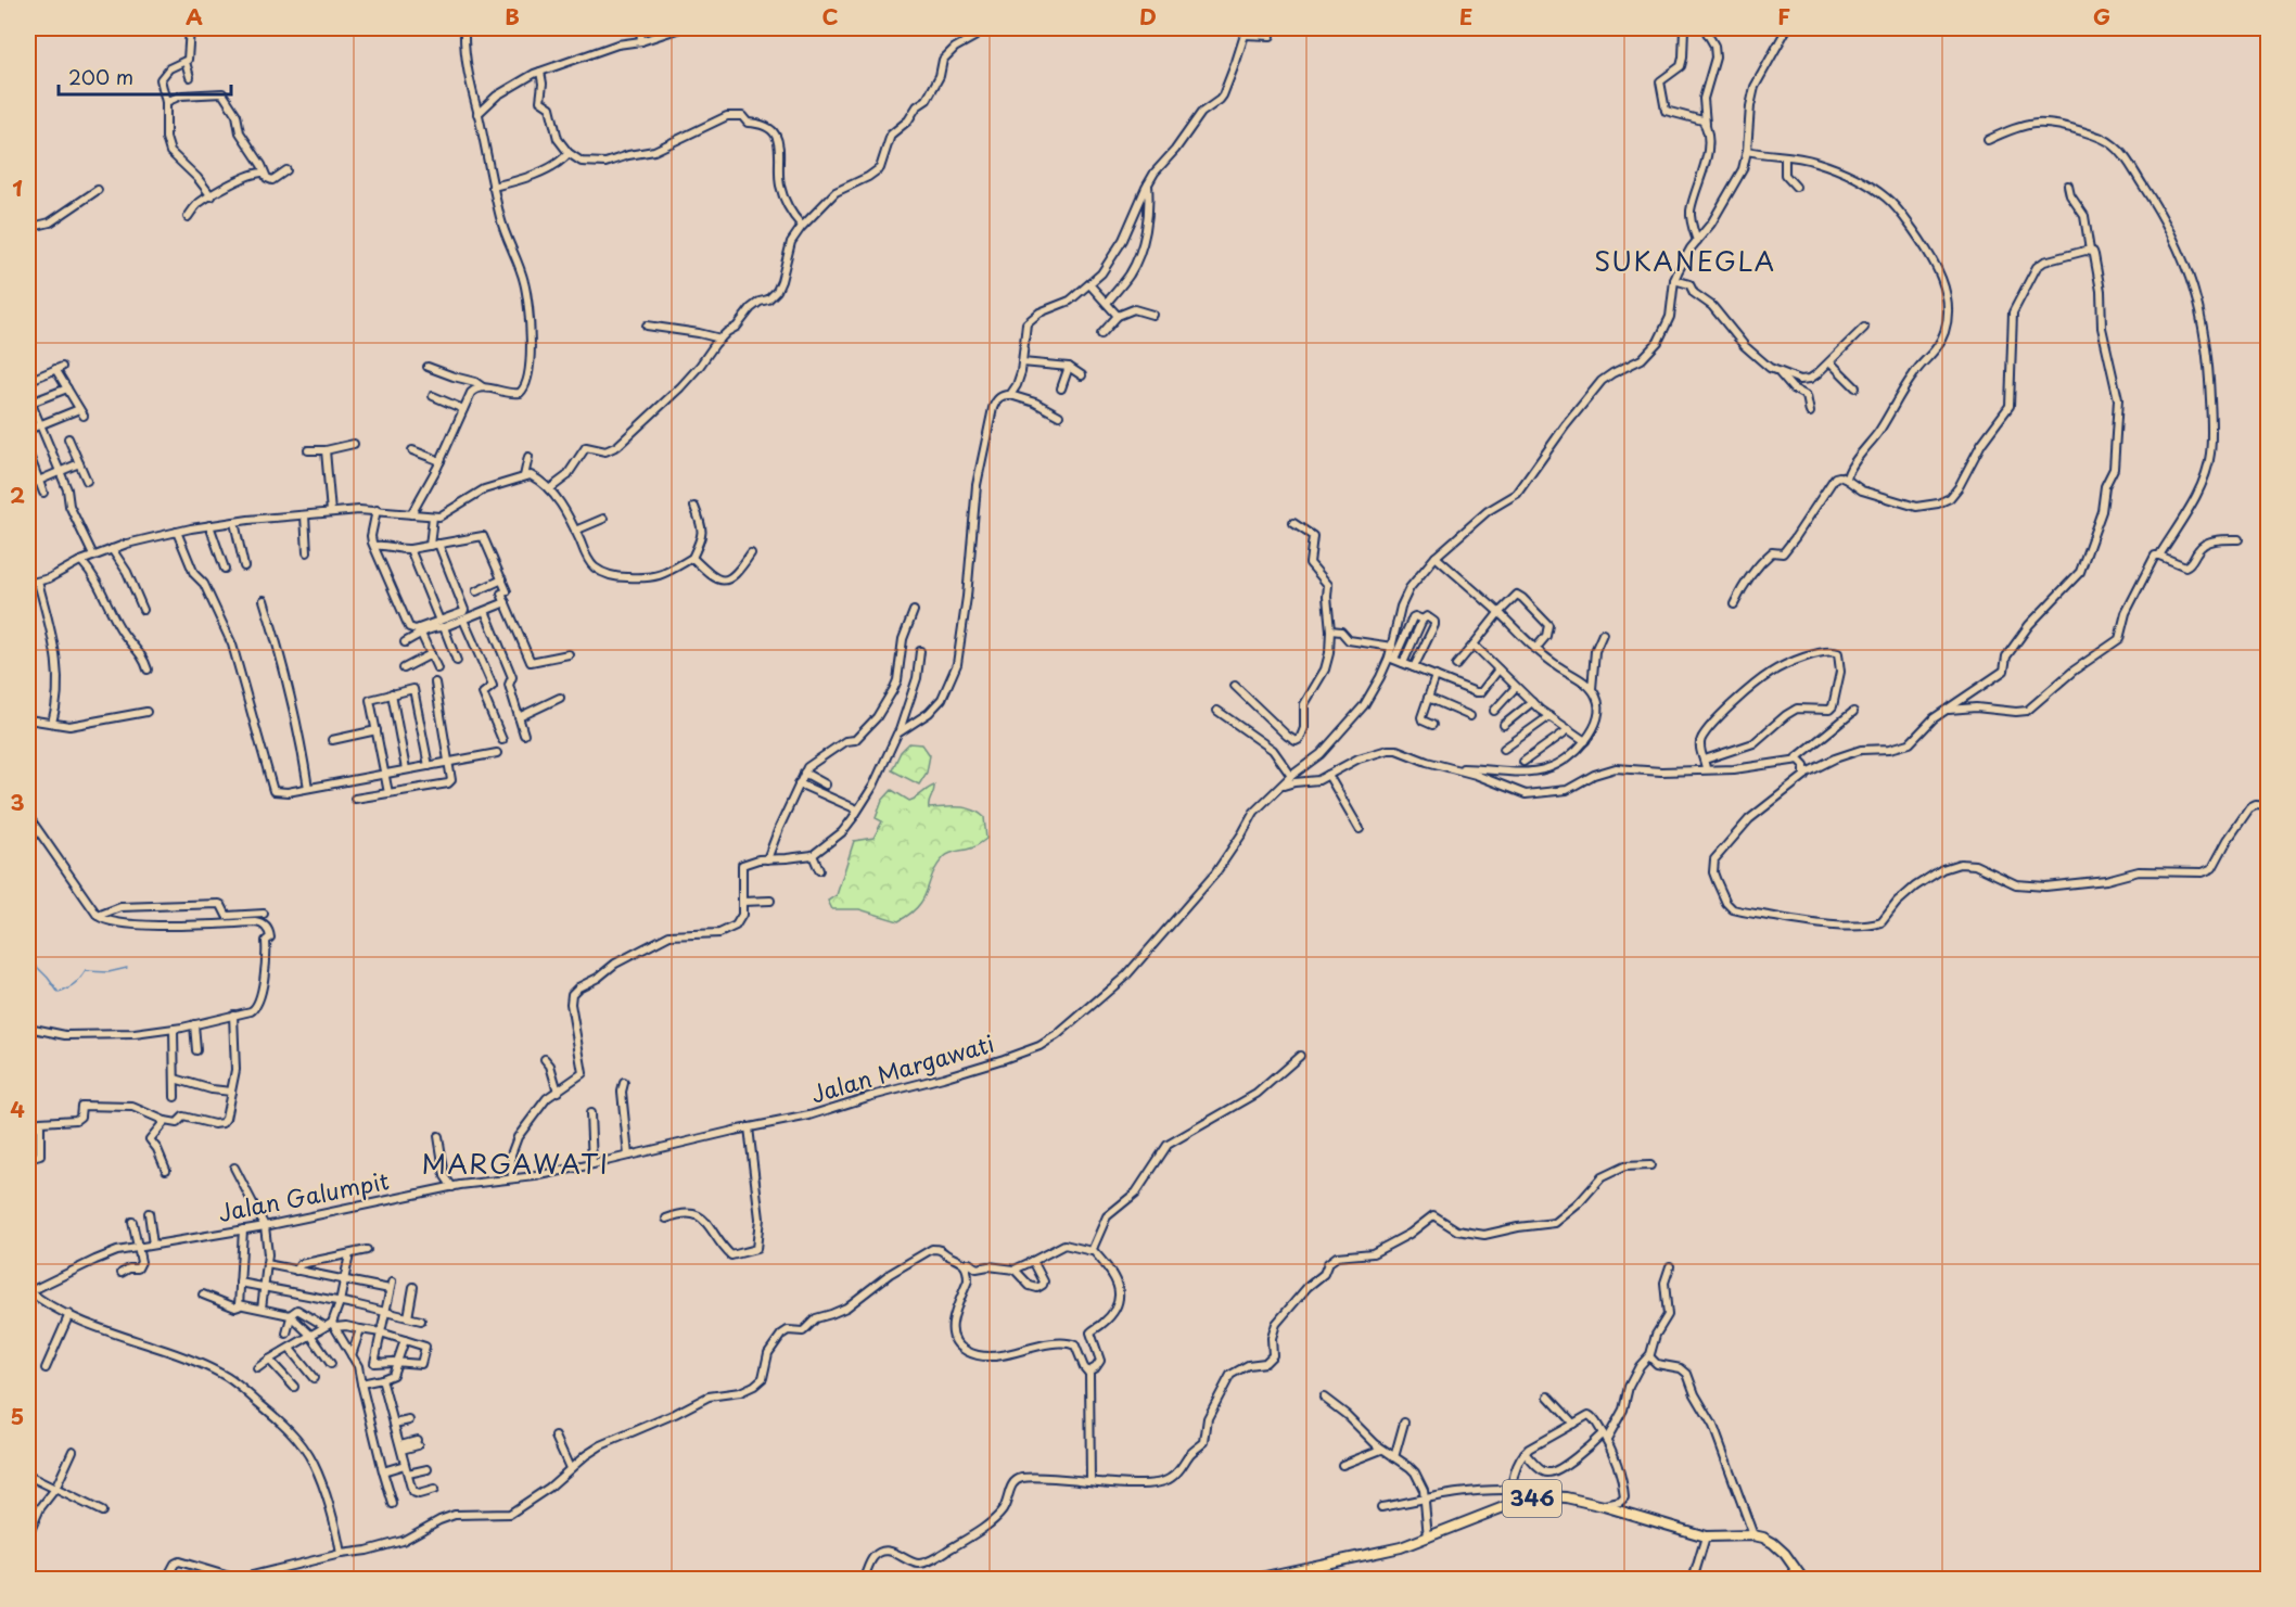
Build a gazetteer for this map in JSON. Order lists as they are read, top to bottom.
{
  "streets": {
    "main road": ["346"],
    "street": ["Jalan Margawati", "Jalan Galumpit"]
  },
  "crossings": [
    ["Jalan Margawati", "Jalan Galumpit"]
  ],
  "districts": ["SUKANEGLA", "MARGAWATI"],
  "scale_bar": "200 m",
  "grid": {
    "columns": [
      "A",
      "B",
      "C",
      "D",
      "E",
      "F",
      "G"
    ],
    "rows": [
      "1",
      "2",
      "3",
      "4",
      "5"
    ]
  }
}
